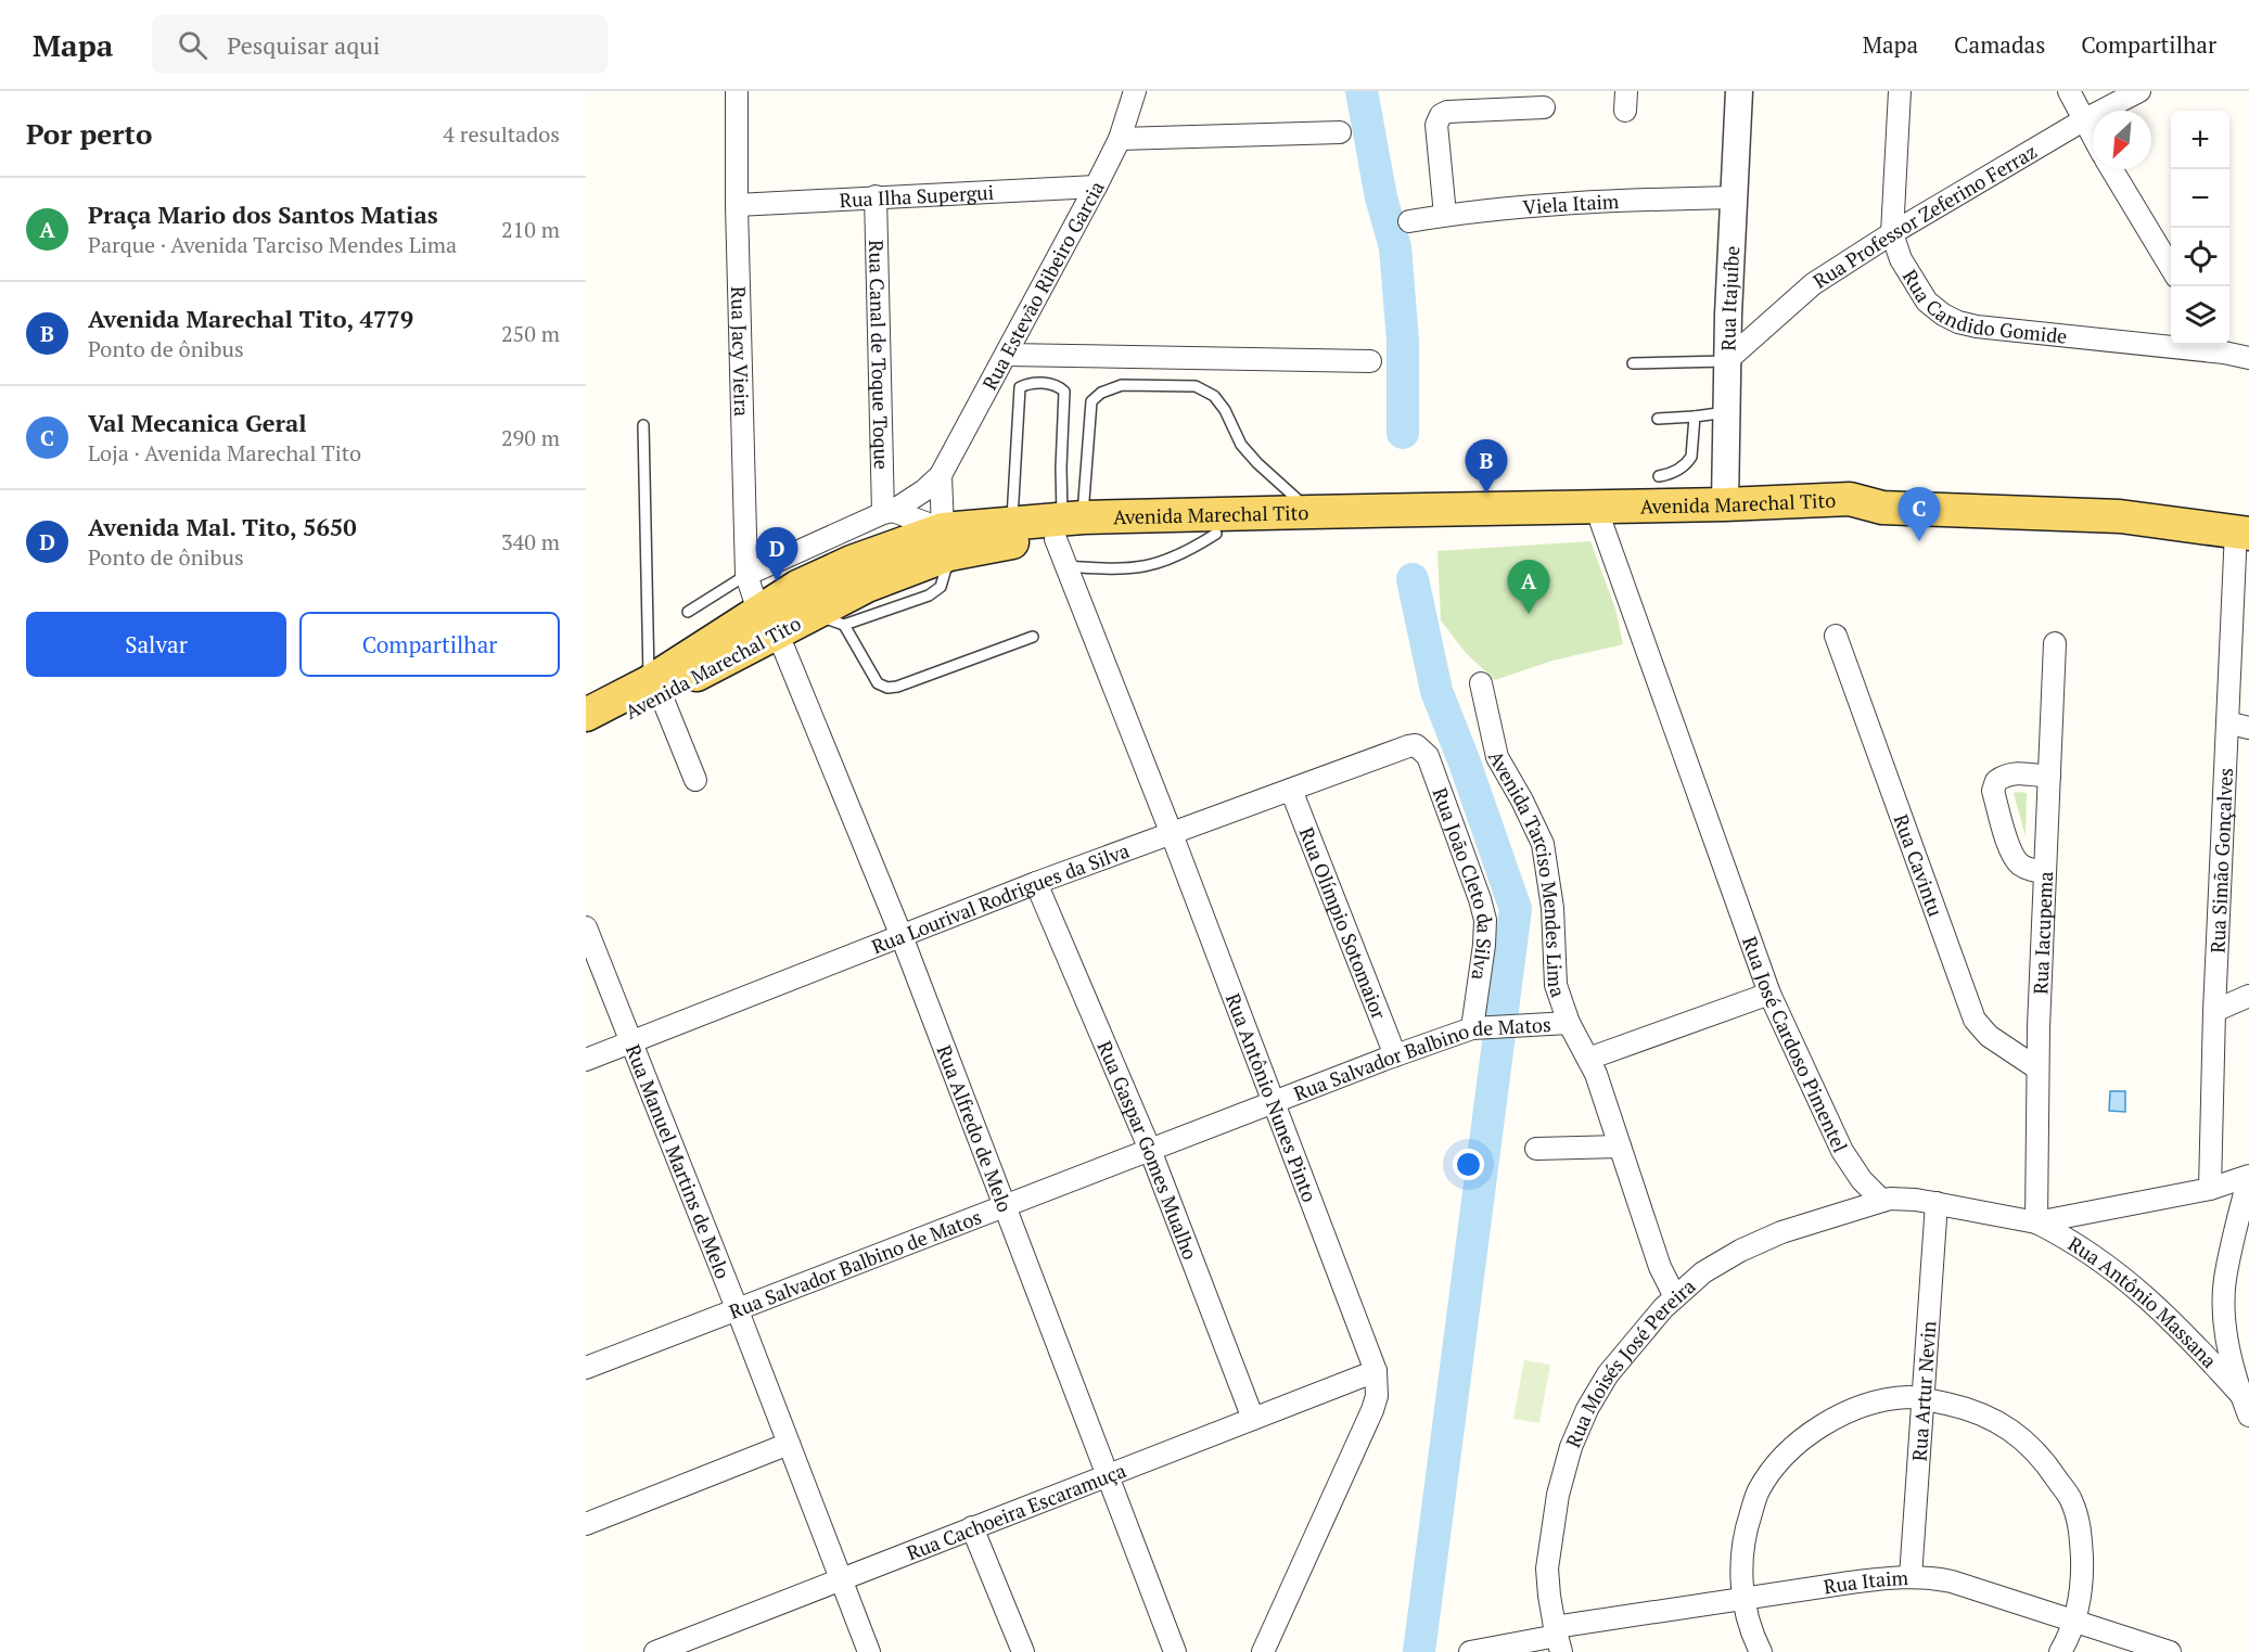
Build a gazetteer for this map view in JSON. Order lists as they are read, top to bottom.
{
  "streets": {
    "main road": ["Avenida Marechal Tito"],
    "street": [
      "Rua Ilha Supergui",
      "Viela Itaim",
      "Rua Professor Zeferino Ferraz",
      "Rua Estevão Ribeiro Garcia",
      "Rua Itajuíbe",
      "Rua Candido Gomide",
      "Rua Jacy Vieira",
      "Rua Canal de Toque Toque",
      "Rua Simão Gonçalves",
      "Rua Cavintu",
      "Avenida Tarciso Mendes Lima",
      "Rua João Cleto da Silva",
      "Rua Lourival Rodrigues da Silva",
      "Rua Olímpio Sotomaior",
      "Rua Iacupema",
      "Rua José Cardoso Pimentel",
      "Rua Salvador Balbino de Matos",
      "Rua Antônio Nunes Pinto",
      "Rua Alfredo de Melo",
      "Rua Gaspar Gomes Mualho",
      "Rua Manuel Martins de Melo",
      "Rua Antônio Massana",
      "Rua Moisés José Pereira",
      "Rua Artur Nevin",
      "Rua Cachoeira Escaramuça",
      "Rua Itaim"
    ]
  },
  "crossings": [
    ["Rua Ilha Supergui", "Rua Estevão Ribeiro Garcia"],
    ["Rua Ilha Supergui", "Rua Jacy Vieira"],
    ["Rua Ilha Supergui", "Rua Canal de Toque Toque"],
    ["Viela Itaim", "Rua Itajuíbe"],
    ["Rua Professor Zeferino Ferraz", "Rua Itajuíbe"],
    ["Rua Professor Zeferino Ferraz", "Rua Candido Gomide"],
    ["Rua Estevão Ribeiro Garcia", "Rua Jacy Vieira"],
    ["Rua Estevão Ribeiro Garcia", "Rua Canal de Toque Toque"],
    ["Rua Itajuíbe", "Avenida Marechal Tito"],
    ["Rua Jacy Vieira", "Avenida Marechal Tito"],
    ["Rua Jacy Vieira", "Rua Alfredo de Melo"],
    ["Avenida Marechal Tito", "Rua Simão Gonçalves"],
    ["Avenida Marechal Tito", "Rua José Cardoso Pimentel"],
    ["Avenida Marechal Tito", "Rua Antônio Nunes Pinto"],
    ["Avenida Marechal Tito", "Rua Alfredo de Melo"],
    ["Rua Cavintu", "Rua Iacupema"],
    ["Avenida Tarciso Mendes Lima", "Rua Salvador Balbino de Matos"],
    ["Avenida Tarciso Mendes Lima", "Rua Moisés José Pereira"],
    ["Rua João Cleto da Silva", "Rua Lourival Rodrigues da Silva"],
    ["Rua João Cleto da Silva", "Rua Salvador Balbino de Matos"],
    ["Rua Lourival Rodrigues da Silva", "Rua Olímpio Sotomaior"],
    ["Rua Lourival Rodrigues da Silva", "Rua Antônio Nunes Pinto"],
    ["Rua Lourival Rodrigues da Silva", "Rua Alfredo de Melo"],
    ["Rua Lourival Rodrigues da Silva", "Rua Gaspar Gomes Mualho"],
    ["Rua Lourival Rodrigues da Silva", "Rua Manuel Martins de Melo"],
    ["Rua Olímpio Sotomaior", "Rua Salvador Balbino de Matos"],
    ["Rua Iacupema", "Rua Antônio Massana"],
    ["Rua José Cardoso Pimentel", "Rua Moisés José Pereira"],
    ["Rua Salvador Balbino de Matos", "Rua Antônio Nunes Pinto"],
    ["Rua Salvador Balbino de Matos", "Rua Alfredo de Melo"],
    ["Rua Salvador Balbino de Matos", "Rua Gaspar Gomes Mualho"],
    ["Rua Salvador Balbino de Matos", "Rua Manuel Martins de Melo"],
    ["Rua Antônio Nunes Pinto", "Rua Cachoeira Escaramuça"],
    ["Rua Alfredo de Melo", "Rua Cachoeira Escaramuça"],
    ["Rua Gaspar Gomes Mualho", "Rua Cachoeira Escaramuça"],
    ["Rua Manuel Martins de Melo", "Rua Cachoeira Escaramuça"],
    ["Rua Moisés José Pereira", "Rua Itaim"],
    ["Rua Artur Nevin", "Rua Itaim"]
  ],
  "north": "bottom left",
  "page": {
    "header": "Mapa",
    "search": "Pesquisar aqui",
    "nav": ["Mapa", "Camadas", "Compartilhar"],
    "heading": ["Por perto", "4 resultados"],
    "map_buttons": ["+", "−"],
    "list": [
      {
        "mark": "A",
        "name": "Praça Mario dos Santos Matias",
        "note": "Parque · Avenida Tarciso Mendes Lima",
        "value": "210 m"
      },
      {
        "mark": "B",
        "name": "Avenida Marechal Tito, 4779",
        "note": "Ponto de ônibus",
        "value": "250 m"
      },
      {
        "mark": "C",
        "name": "Val Mecanica Geral",
        "note": "Loja · Avenida Marechal Tito",
        "value": "290 m"
      },
      {
        "mark": "D",
        "name": "Avenida Mal. Tito, 5650",
        "note": "Ponto de ônibus",
        "value": "340 m"
      }
    ],
    "pins": [
      "B",
      "C",
      "D",
      "A"
    ],
    "buttons": ["Salvar", "Compartilhar"]
  }
}
